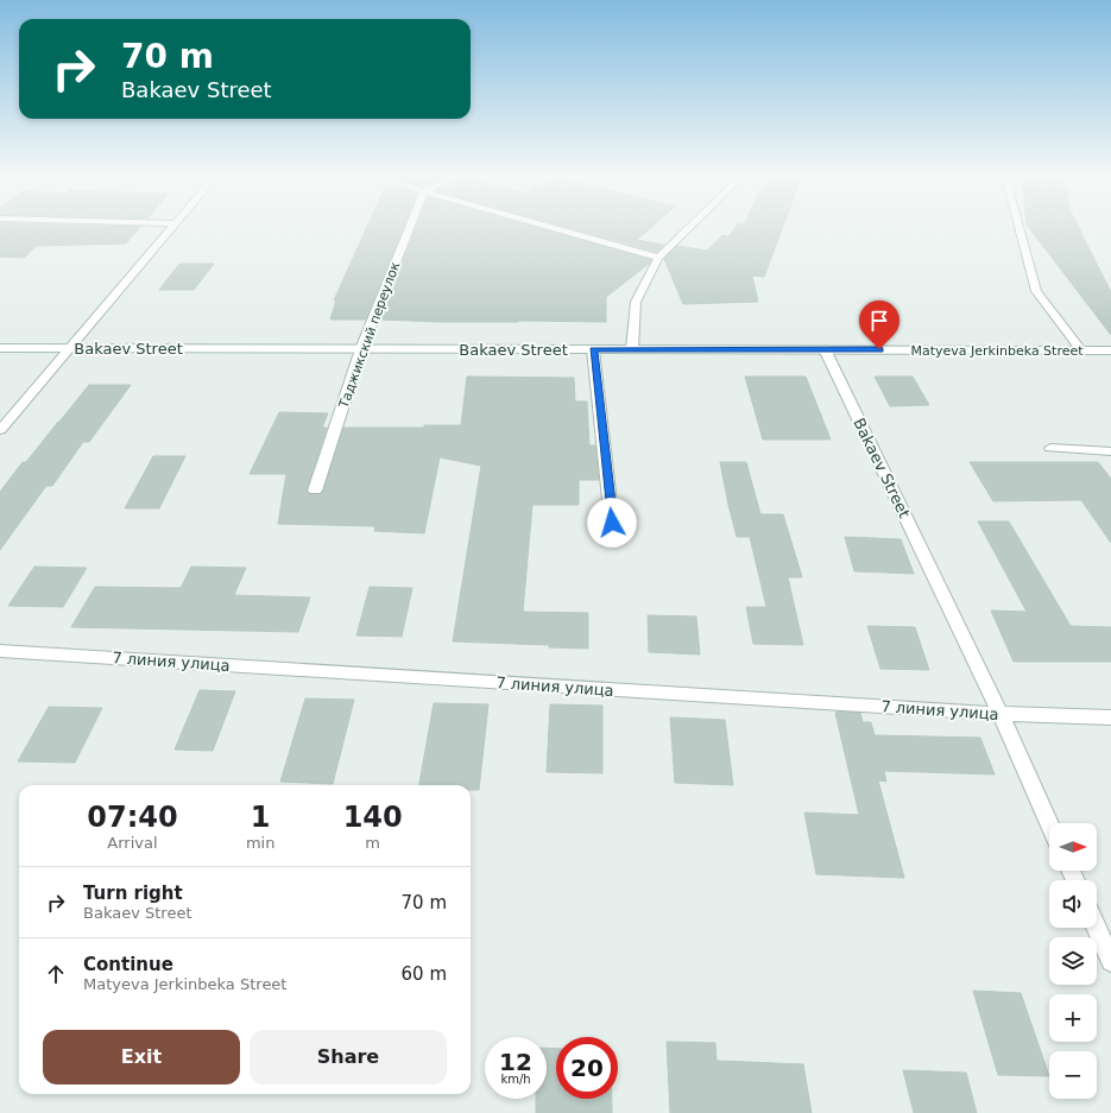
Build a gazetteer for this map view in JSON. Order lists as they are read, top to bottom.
{
  "streets": {
    "street": [
      "Таджикский переулок",
      "Bakaev Street",
      "Matyeva Jerkinbeka Street",
      "7 линия улица"
    ]
  },
  "crossings": [
    ["Таджикский переулок", "Bakaev Street"],
    ["Bakaev Street", "Matyeva Jerkinbeka Street"],
    ["Bakaev Street", "7 линия улица"]
  ],
  "north": "right",
  "page": {
    "turn": ["70 m", "Bakaev Street"],
    "eta": [
      "07:40",
      "Arrival",
      "1",
      "min",
      "140",
      "m"
    ],
    "map_buttons": ["+", "−"],
    "list": [
      {
        "name": "Turn right",
        "note": "Bakaev Street",
        "value": "70 m"
      },
      {
        "name": "Continue",
        "note": "Matyeva Jerkinbeka Street",
        "value": "60 m"
      }
    ],
    "buttons": ["Exit", "Share"],
    "speed": "12 km/h",
    "limit": "20"
  }
}
